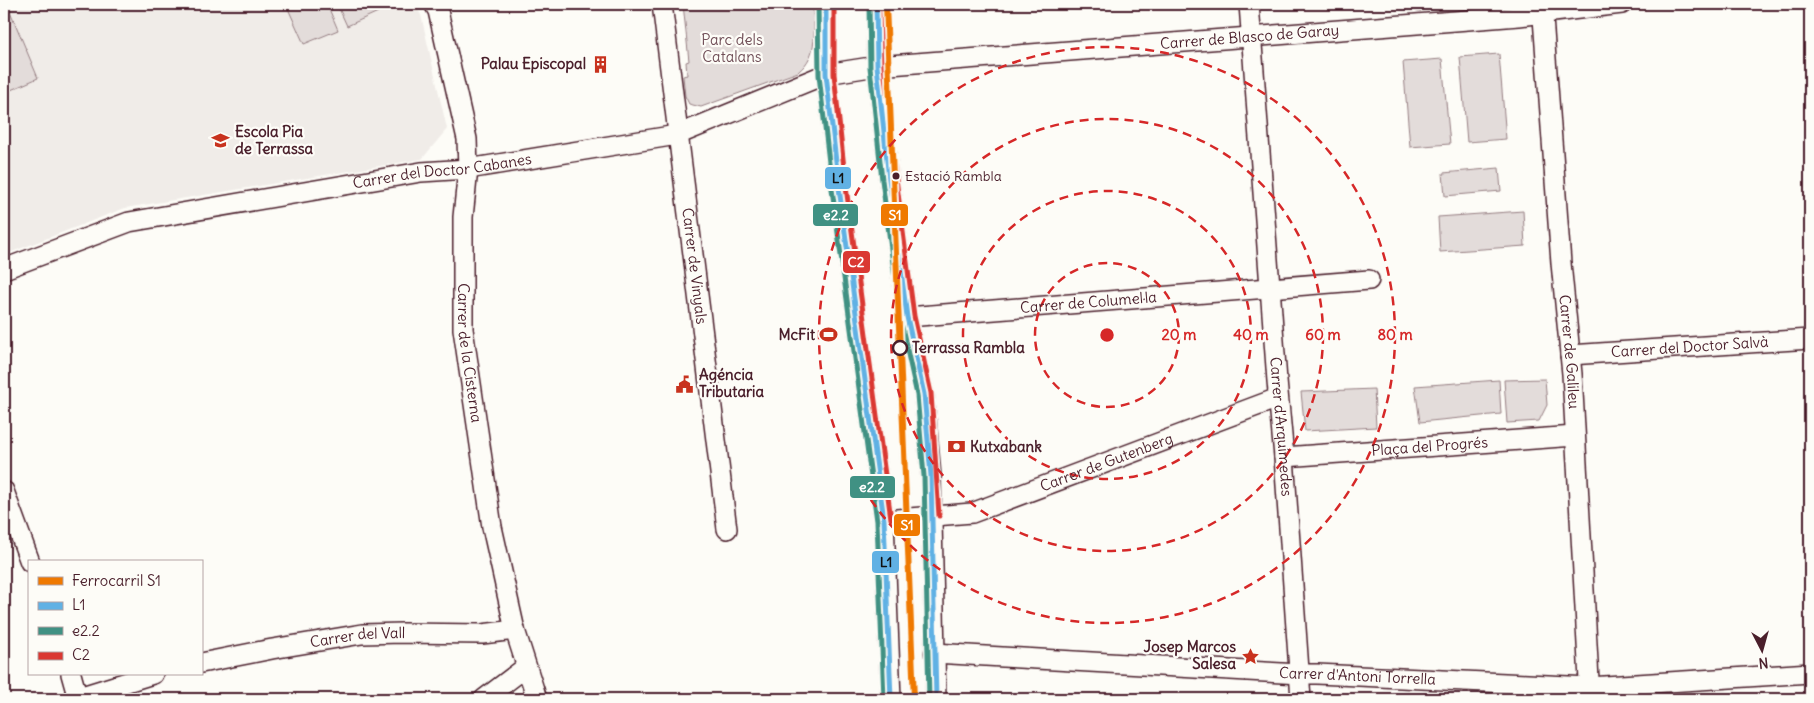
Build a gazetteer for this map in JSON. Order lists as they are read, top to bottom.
{
  "streets": {
    "street": [
      "Carrer de Blasco de Garay",
      "Carrer del Doctor Cabanes",
      "Carrer de Vinyals",
      "Carrer de Columel·la",
      "Carrer del Doctor Salvà",
      "Carrer de Galileu",
      "Carrer de la Cisterna",
      "Carrer d'Arquímedes",
      "Plaça del Progrés",
      "Carrer de Gutenberg",
      "Carrer del Vall",
      "Carrer d'Antoni Torrella"
    ]
  },
  "crossings": [
    ["Carrer de Blasco de Garay", "Carrer del Doctor Cabanes"],
    ["Carrer de Blasco de Garay", "Carrer de Galileu"],
    ["Carrer de Blasco de Garay", "Carrer d'Arquímedes"],
    ["Carrer del Doctor Cabanes", "Carrer de Vinyals"],
    ["Carrer del Doctor Cabanes", "Carrer de la Cisterna"],
    ["Carrer de Columel·la", "Carrer d'Arquímedes"],
    ["Carrer del Doctor Salvà", "Carrer de Galileu"],
    ["Carrer de Galileu", "Plaça del Progrés"],
    ["Carrer de Galileu", "Carrer d'Antoni Torrella"],
    ["Carrer de la Cisterna", "Carrer del Vall"],
    ["Carrer d'Arquímedes", "Plaça del Progrés"],
    ["Carrer d'Arquímedes", "Carrer de Gutenberg"],
    ["Carrer d'Arquímedes", "Carrer d'Antoni Torrella"]
  ],
  "parks": ["Parc dels Catalans"],
  "places": {
    "building": ["Palau Episcopal"],
    "school or university": ["Escola Pia de Terrassa"],
    "other": ["Estació Rambla", "Terrassa Rambla"],
    "sports": ["McFit"],
    "public building": ["Agéncia Tributaria"],
    "bank": ["Kutxabank"],
    "place": ["Josep Marcos Salesa"]
  },
  "lines": [
    "rail line S1",
    "transit line L1",
    "transit line e2.2",
    "transit line C2"
  ],
  "legend": [
    "Ferrocarril S1",
    "L1",
    "e2.2",
    "C2"
  ],
  "north": "bottom",
  "rings": [
    "20 m",
    "40 m",
    "60 m",
    "80 m"
  ]
}
